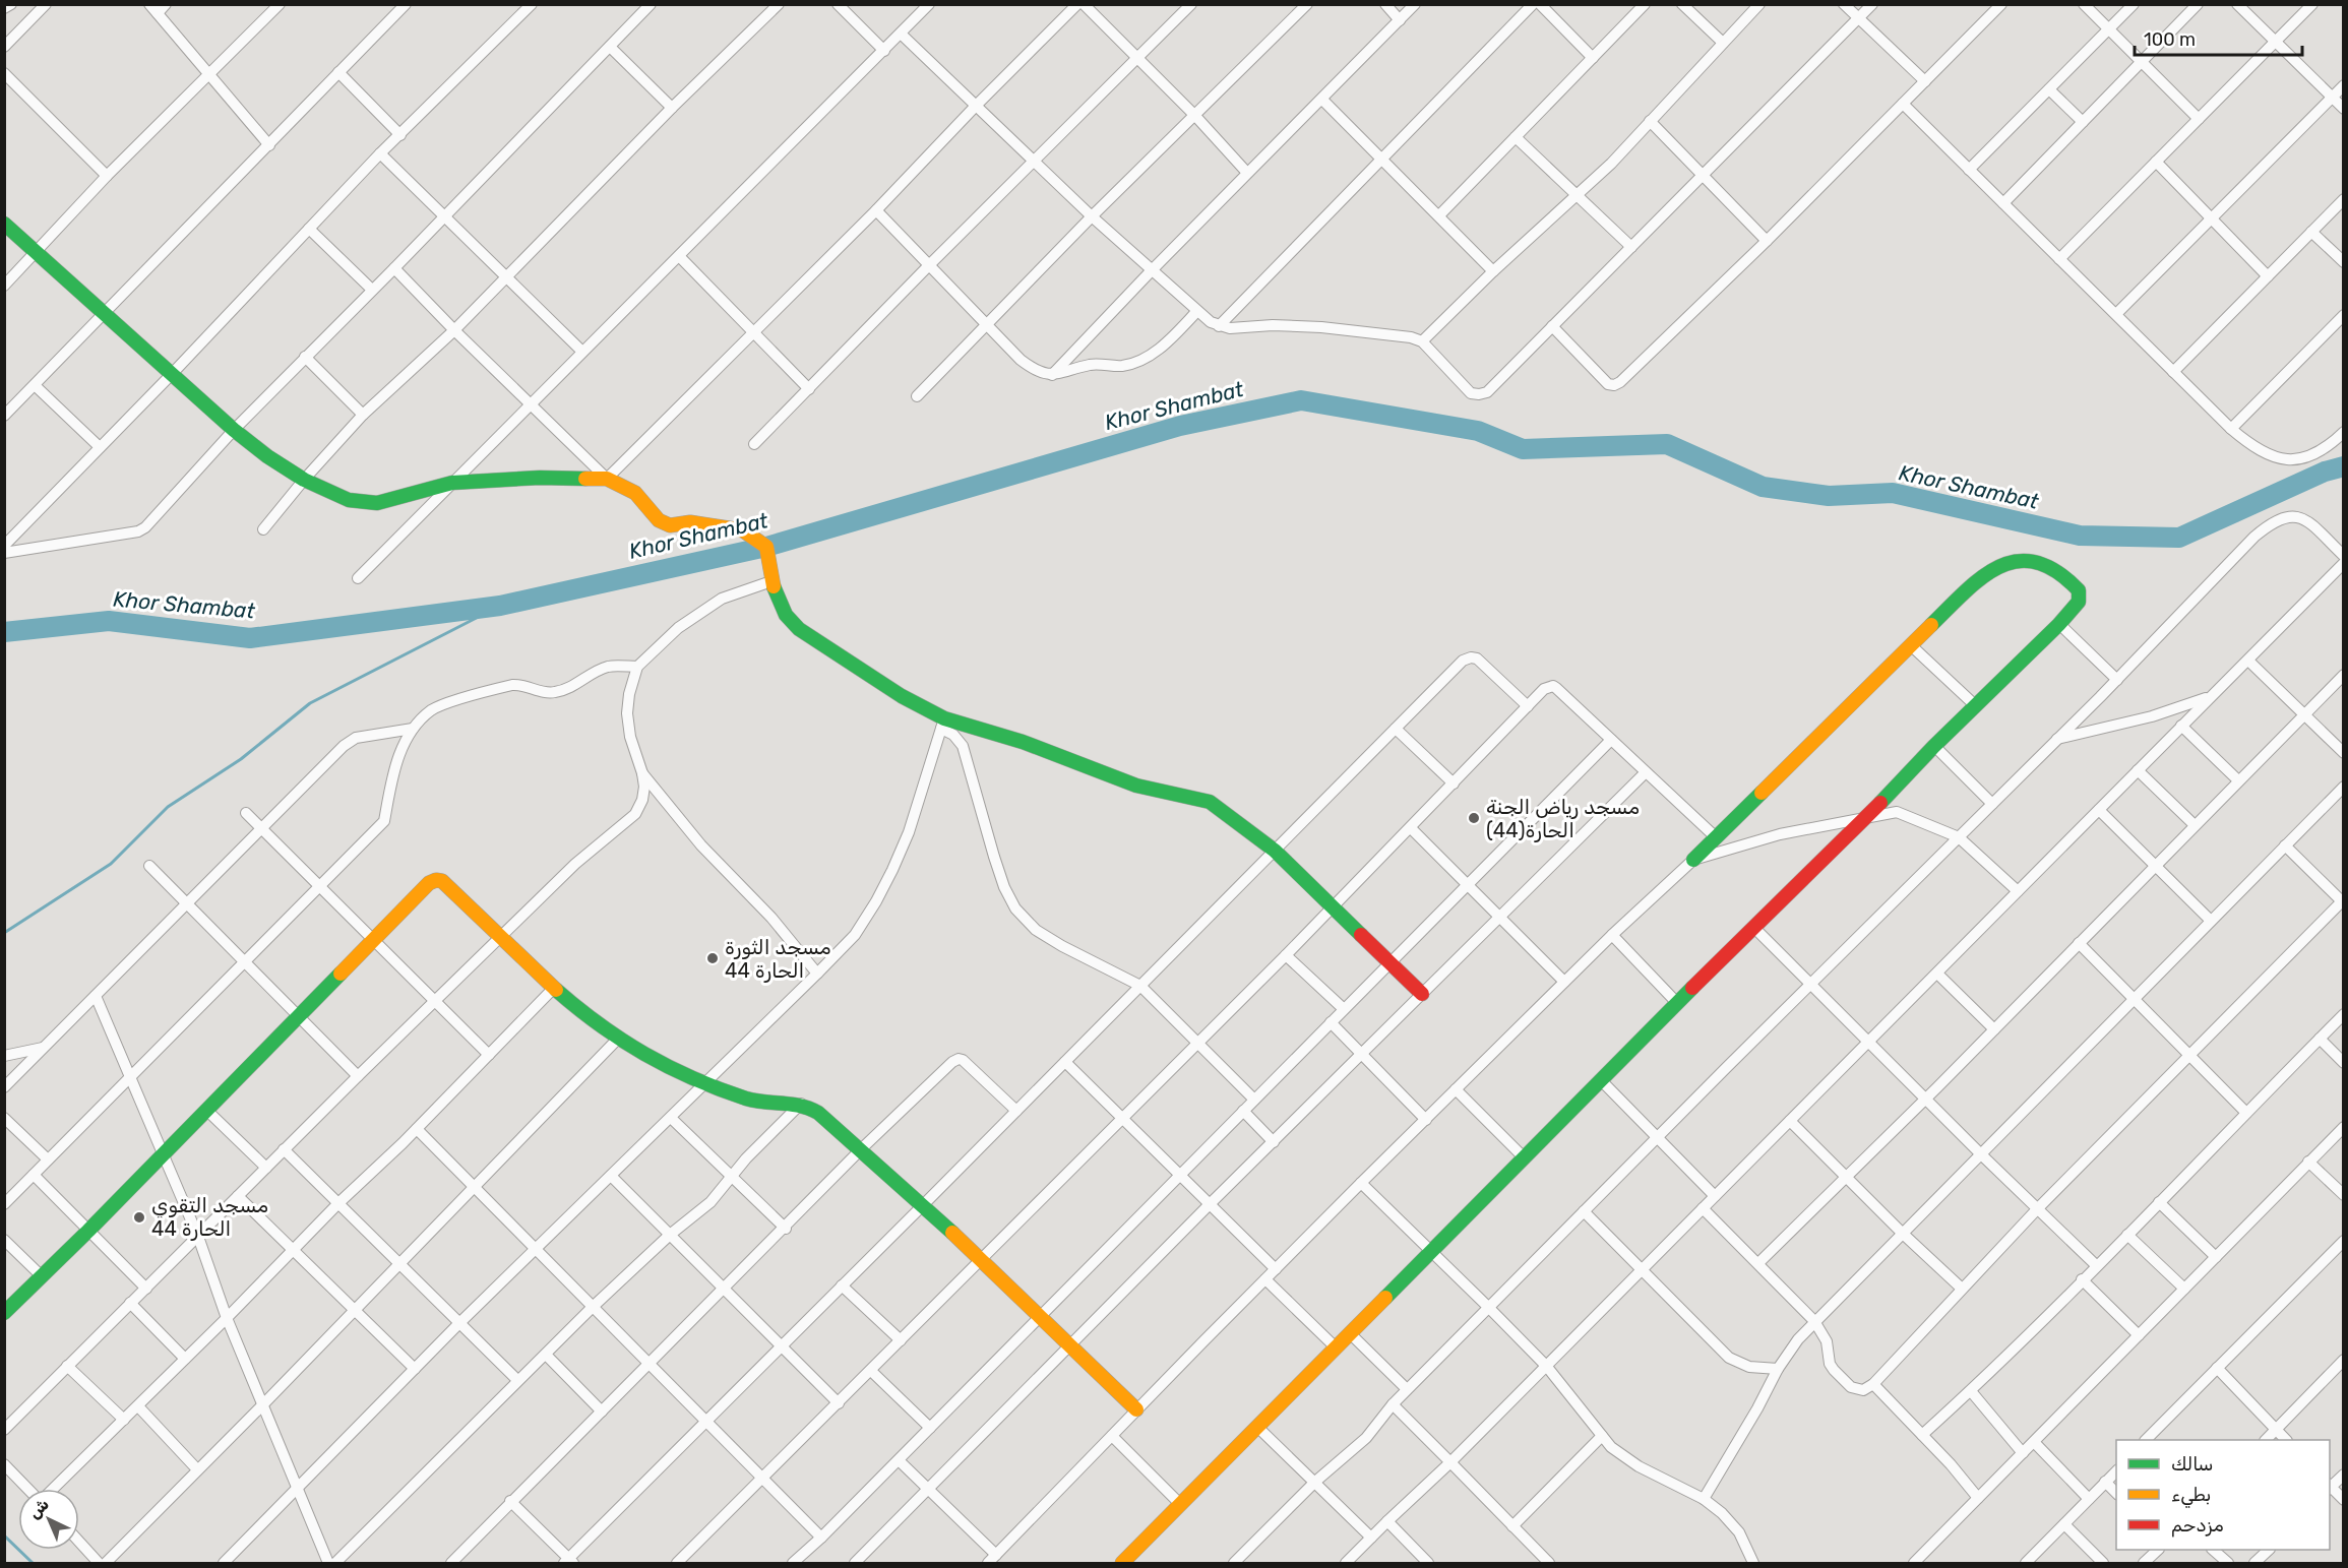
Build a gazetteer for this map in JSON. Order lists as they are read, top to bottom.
{
  "water": ["Khor Shambat"],
  "places": ["مسجد رياض الجنة الحارة(44)", "مسجد الثورة الحارة 44", "مسجد التقوي الحارة 44"],
  "legend": ["سالك", "بطيء", "مزدحم"],
  "scale_bar": "100 m",
  "north": "top left"
}
